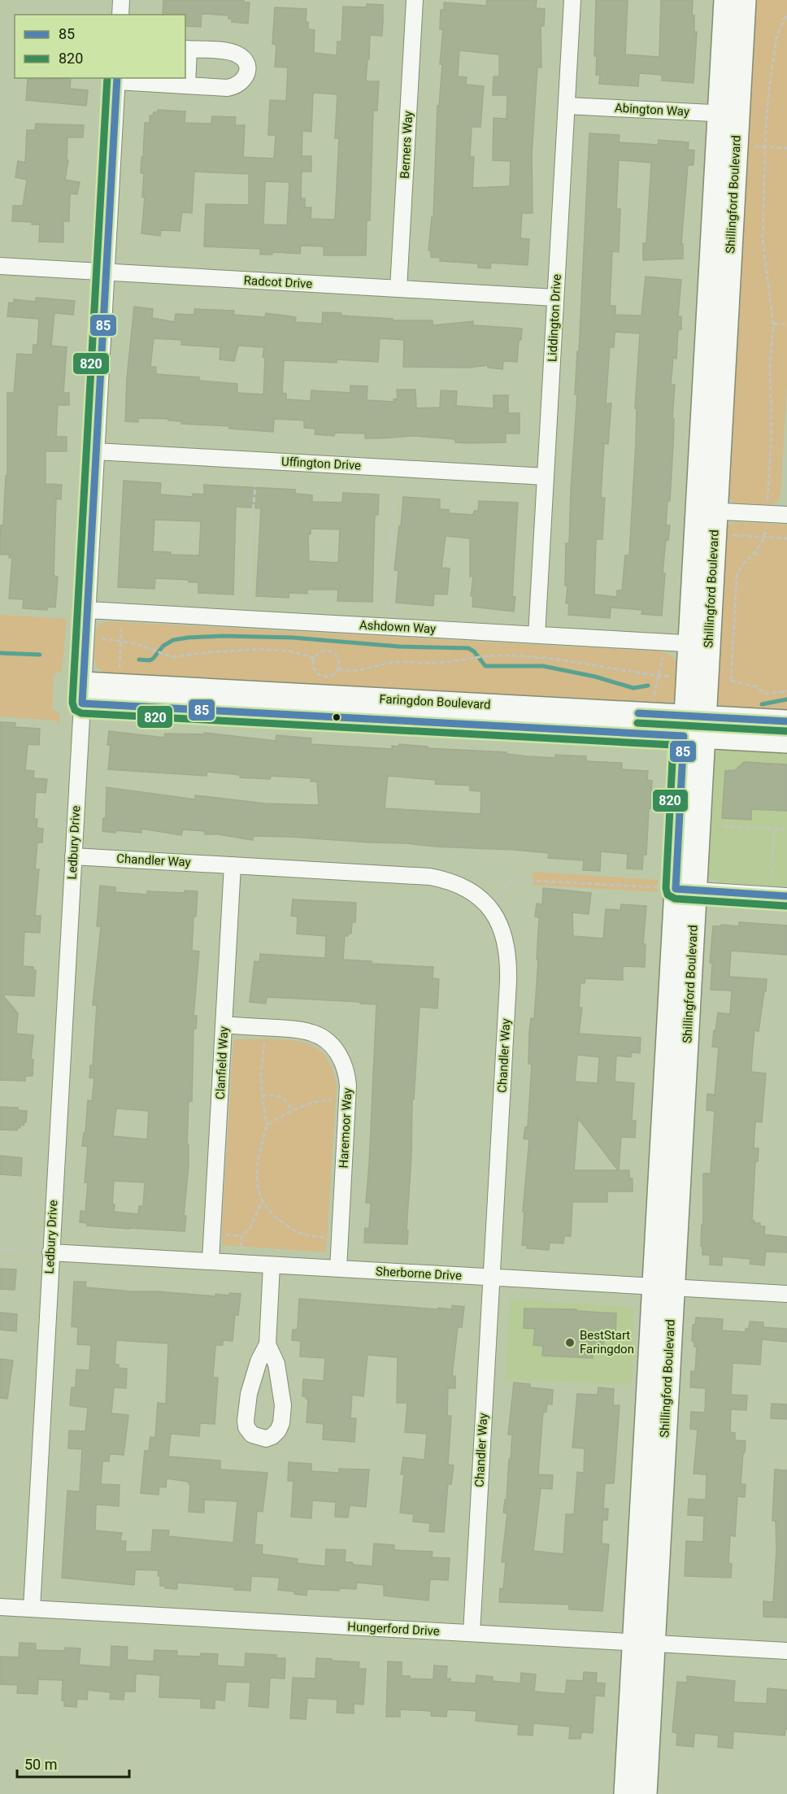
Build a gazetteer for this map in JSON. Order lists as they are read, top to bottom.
{
  "streets": {
    "street": [
      "Abington Way",
      "Berners Way",
      "Shillingford Boulevard",
      "Radcot Drive",
      "Liddington Drive",
      "Uffington Drive",
      "Ashdown Way",
      "Faringdon Boulevard",
      "Ledbury Drive",
      "Chandler Way",
      "Clanfield Way",
      "Haremoor Way",
      "Sherborne Drive",
      "Hungerford Drive"
    ]
  },
  "crossings": [
    ["Abington Way", "Shillingford Boulevard"],
    ["Abington Way", "Liddington Drive"],
    ["Berners Way", "Radcot Drive"],
    ["Shillingford Boulevard", "Ashdown Way"],
    ["Shillingford Boulevard", "Faringdon Boulevard"],
    ["Shillingford Boulevard", "Sherborne Drive"],
    ["Shillingford Boulevard", "Hungerford Drive"],
    ["Radcot Drive", "Liddington Drive"],
    ["Radcot Drive", "Ledbury Drive"],
    ["Liddington Drive", "Uffington Drive"],
    ["Liddington Drive", "Ashdown Way"],
    ["Uffington Drive", "Ledbury Drive"],
    ["Ashdown Way", "Ledbury Drive"],
    ["Faringdon Boulevard", "Ledbury Drive"],
    ["Ledbury Drive", "Chandler Way"],
    ["Ledbury Drive", "Sherborne Drive"],
    ["Ledbury Drive", "Hungerford Drive"],
    ["Chandler Way", "Clanfield Way"],
    ["Chandler Way", "Sherborne Drive"],
    ["Chandler Way", "Hungerford Drive"],
    ["Clanfield Way", "Haremoor Way"],
    ["Clanfield Way", "Sherborne Drive"],
    ["Haremoor Way", "Sherborne Drive"]
  ],
  "places": ["BestStart Faringdon"],
  "lines": ["transit line 85", "transit line 820"],
  "legend": ["85", "820"],
  "scale_bar": "50 m"
}
